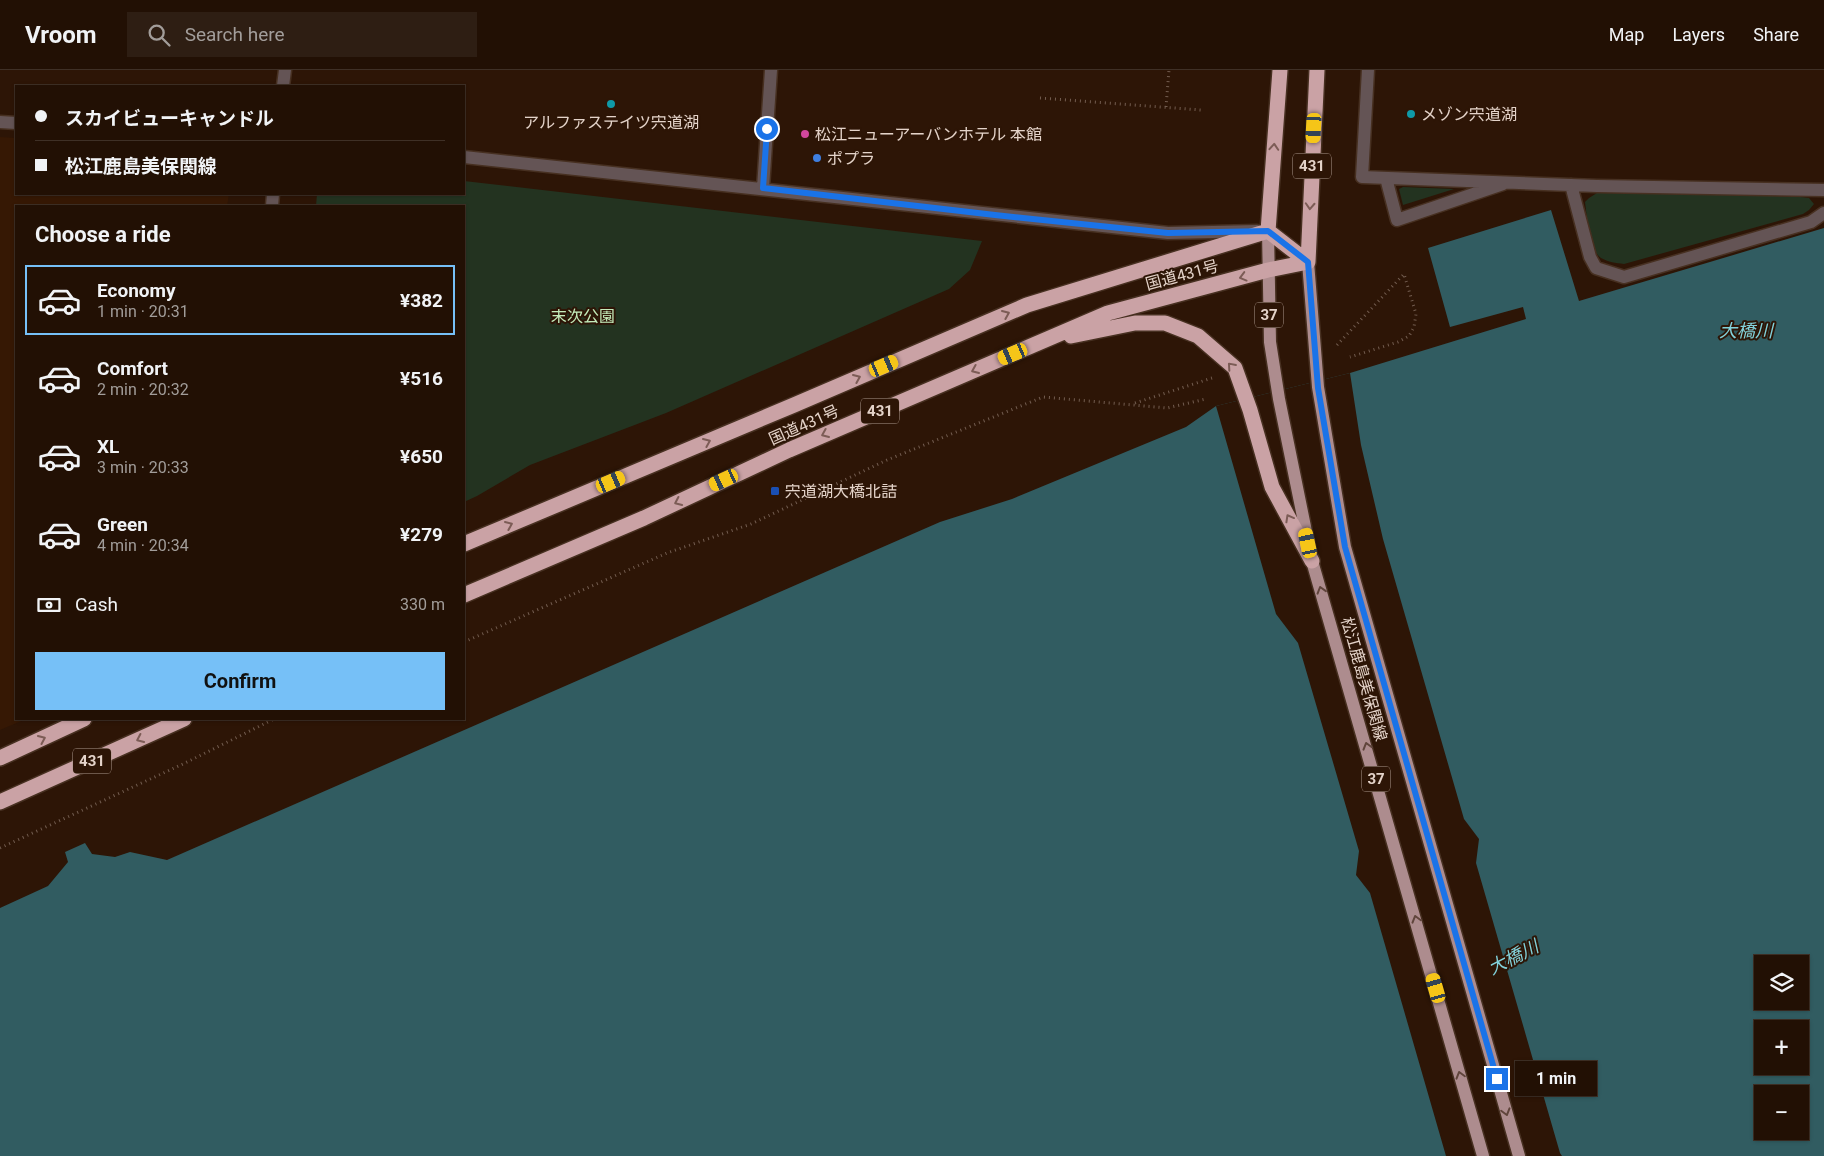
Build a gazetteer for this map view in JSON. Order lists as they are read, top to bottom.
{
  "streets": {
    "highway": ["431", "国道431号"],
    "main road": ["37", "松江鹿島美保関線"]
  },
  "crossings": [
    ["431", "国道431号"],
    ["431", "松江鹿島美保関線"],
    ["国道431号", "松江鹿島美保関線"]
  ],
  "water": ["大橋川"],
  "parks": ["末次公園"],
  "places": {
    "other": [
      "アルファステイツ宍道湖",
      "メゾン宍道湖",
      "松江ニューアーバンホテル 本館",
      "ポプラ"
    ],
    "transit": ["宍道湖大橋北詰"]
  },
  "page": {
    "header": "Vroom",
    "search": "Search here",
    "nav": ["Map", "Layers", "Share"],
    "banner": ["スカイビューキャンドル", "松江鹿島美保関線"],
    "heading": "Choose a ride",
    "list": [
      {
        "name": "Economy",
        "note": "1 min · 20:31",
        "value": "¥382"
      },
      {
        "name": "Comfort",
        "note": "2 min · 20:32",
        "value": "¥516"
      },
      {
        "name": "XL",
        "note": "3 min · 20:33",
        "value": "¥650"
      },
      {
        "name": "Green",
        "note": "4 min · 20:34",
        "value": "¥279"
      }
    ],
    "pay": ["Cash", "330 m"],
    "buttons": "Confirm",
    "map_buttons": ["+", "−"],
    "bubble": "1 min"
  }
}
